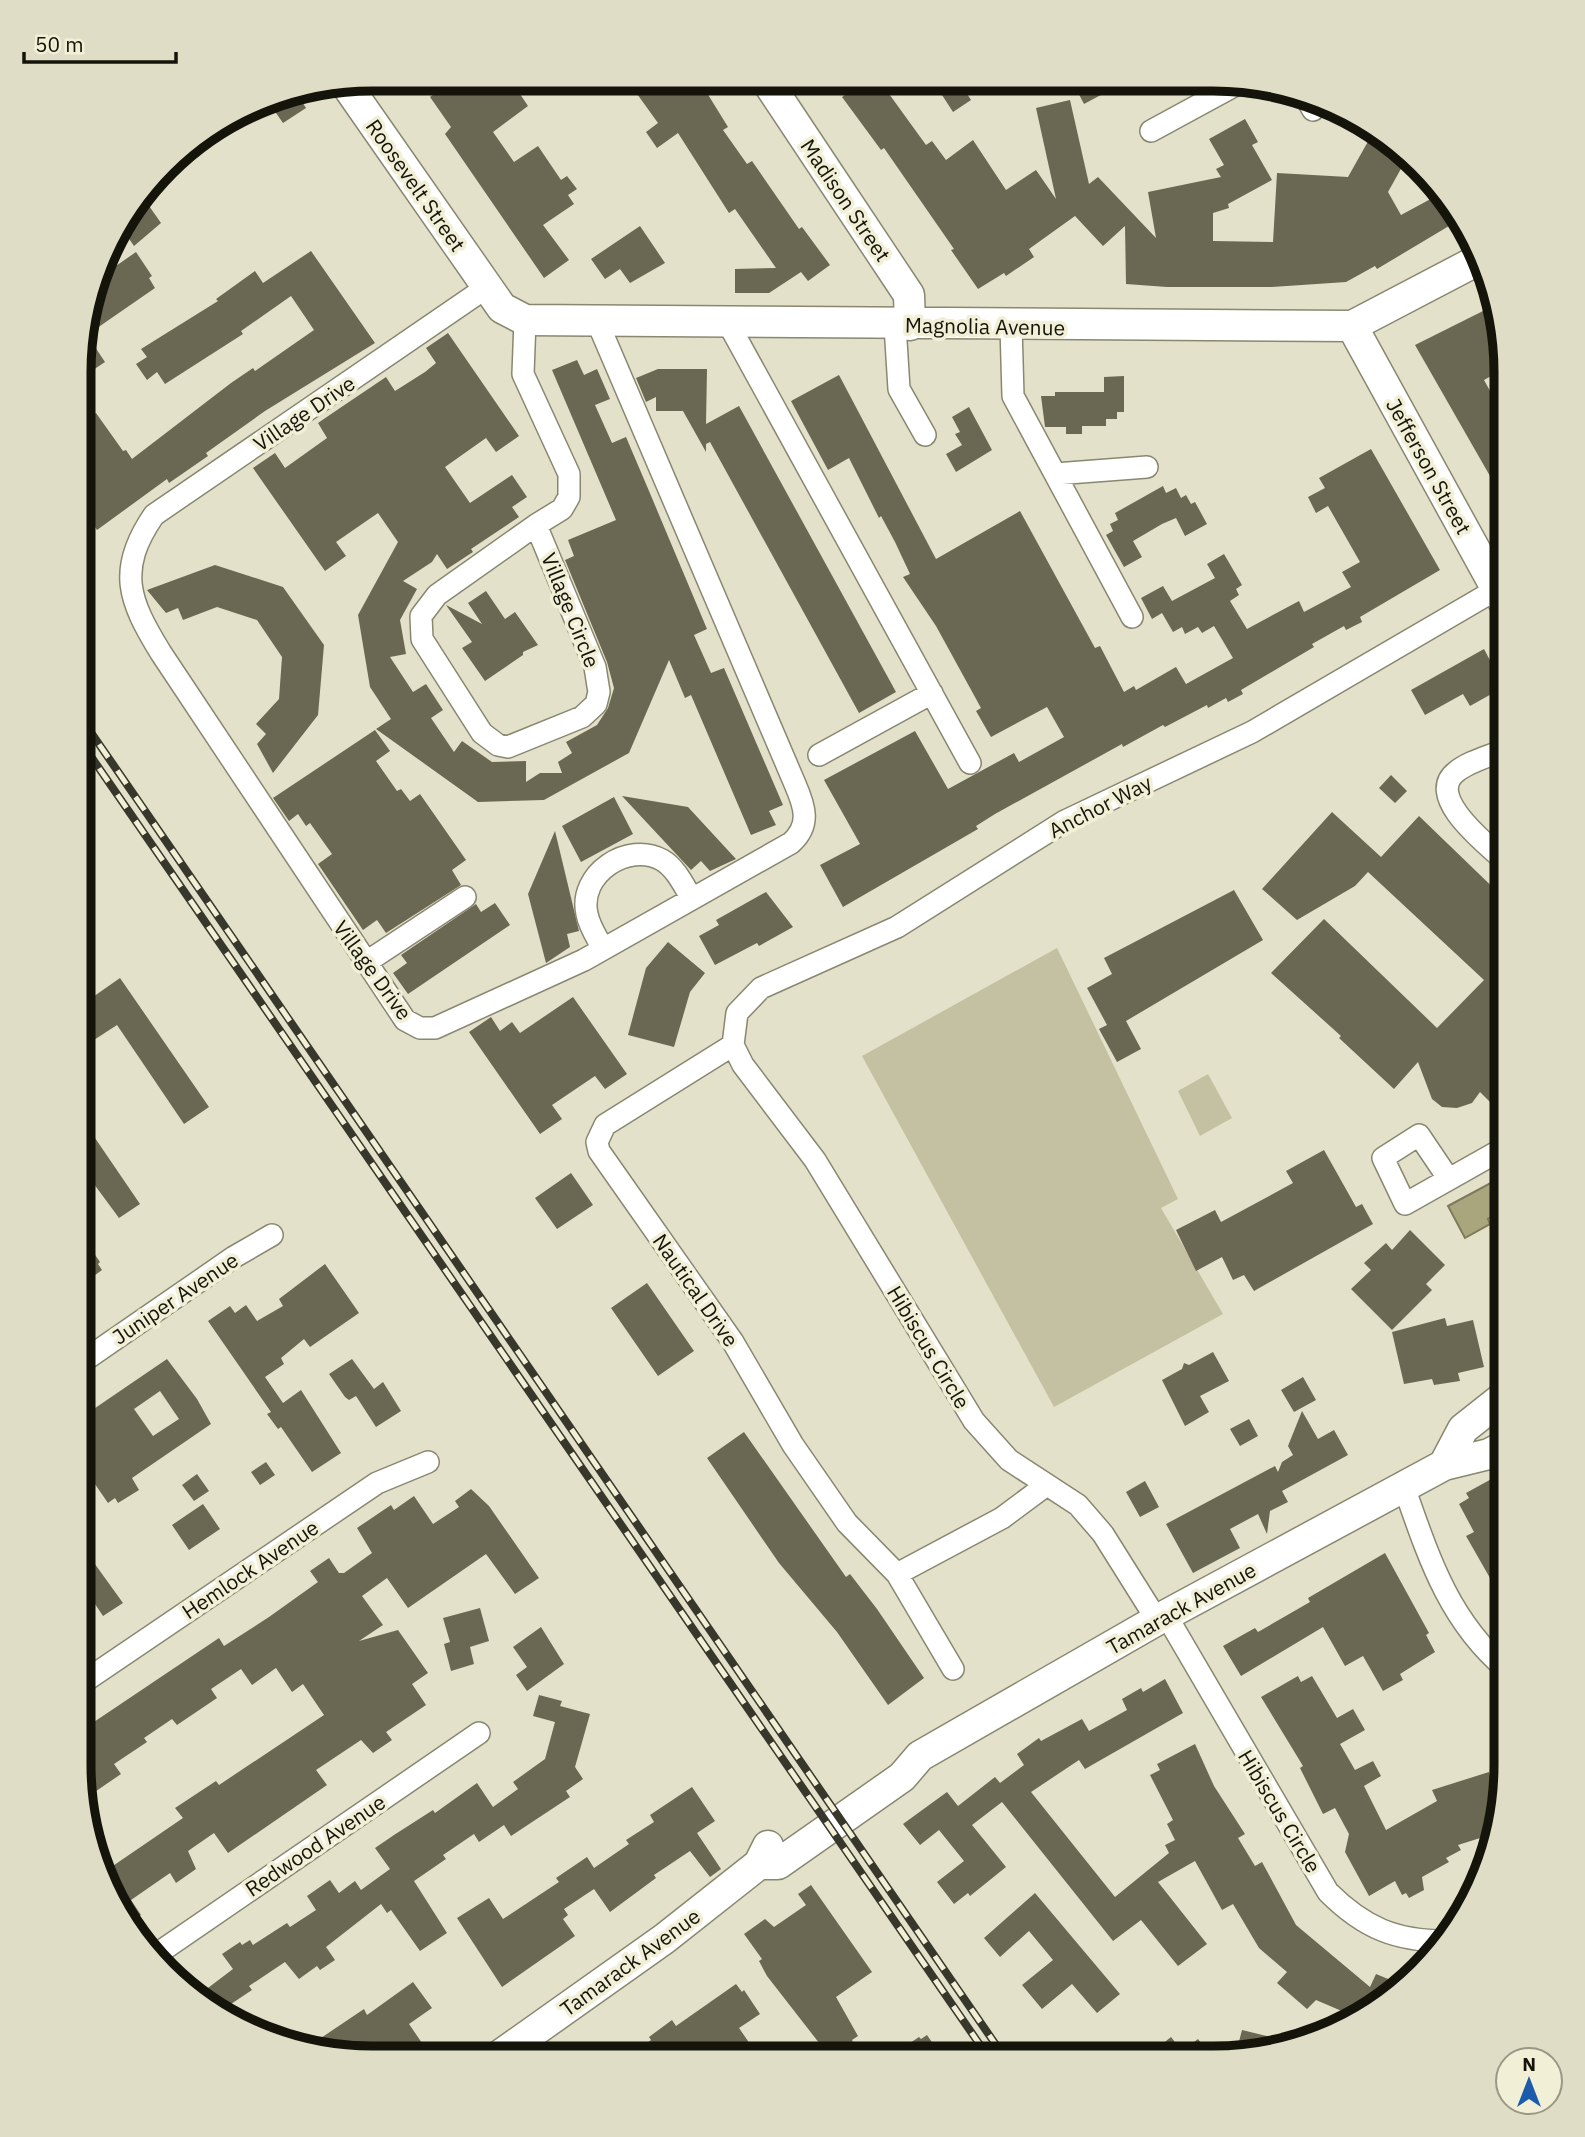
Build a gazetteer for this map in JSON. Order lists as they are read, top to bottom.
{
  "streets": {
    "main road": [
      "Roosevelt Street",
      "Madison Street",
      "Magnolia Avenue",
      "Jefferson Street",
      "Tamarack Avenue"
    ],
    "street": [
      "Village Drive",
      "Village Circle",
      "Anchor Way",
      "Nautical Drive",
      "Juniper Avenue",
      "Hibiscus Circle",
      "Hemlock Avenue",
      "Redwood Avenue"
    ]
  },
  "crossings": [
    ["Roosevelt Street", "Village Drive"],
    ["Madison Street", "Magnolia Avenue"],
    ["Magnolia Avenue", "Village Drive"],
    ["Magnolia Avenue", "Jefferson Street"],
    ["Magnolia Avenue", "Village Circle"],
    ["Anchor Way", "Nautical Drive"],
    ["Anchor Way", "Hibiscus Circle"],
    ["Nautical Drive", "Hibiscus Circle"],
    ["Hibiscus Circle", "Tamarack Avenue"]
  ],
  "scale_bar": "50 m",
  "north": "top"
}
